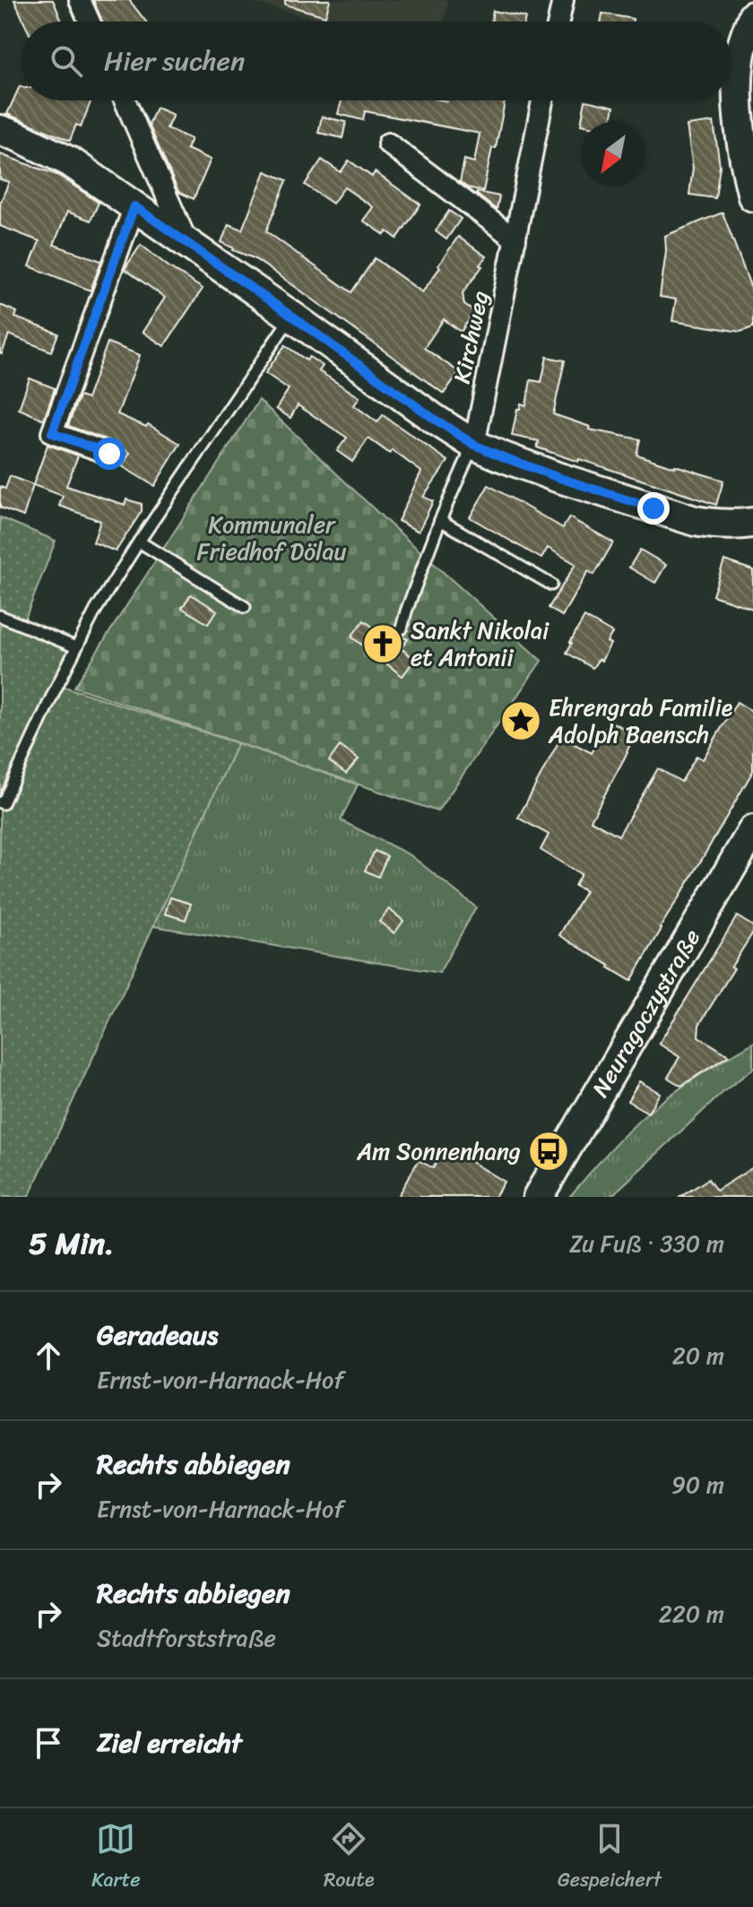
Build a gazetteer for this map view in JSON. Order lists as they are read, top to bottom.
{
  "streets": {
    "main road": ["Neuragoczystraße"],
    "street": ["Kirchweg"]
  },
  "parks": ["Kommunaler Friedhof Dölau"],
  "places": {
    "church": ["Sankt Nikolai et Antonii"],
    "place": ["Ehrengrab Familie Adolph Baensch"],
    "bus stop": ["Am Sonnenhang"]
  },
  "north": "bottom left",
  "page": {
    "search": "Hier suchen",
    "heading": ["5 Min.", "Zu Fuß · 330 m"],
    "list": [
      ["Geradeaus", "Ernst-von-Harnack-Hof", "20 m"],
      ["Rechts abbiegen", "Ernst-von-Harnack-Hof", "90 m"],
      ["Rechts abbiegen", "Stadtforststraße", "220 m"],
      "Ziel erreicht"
    ],
    "nav": ["Karte", "Route", "Gespeichert"]
  }
}
